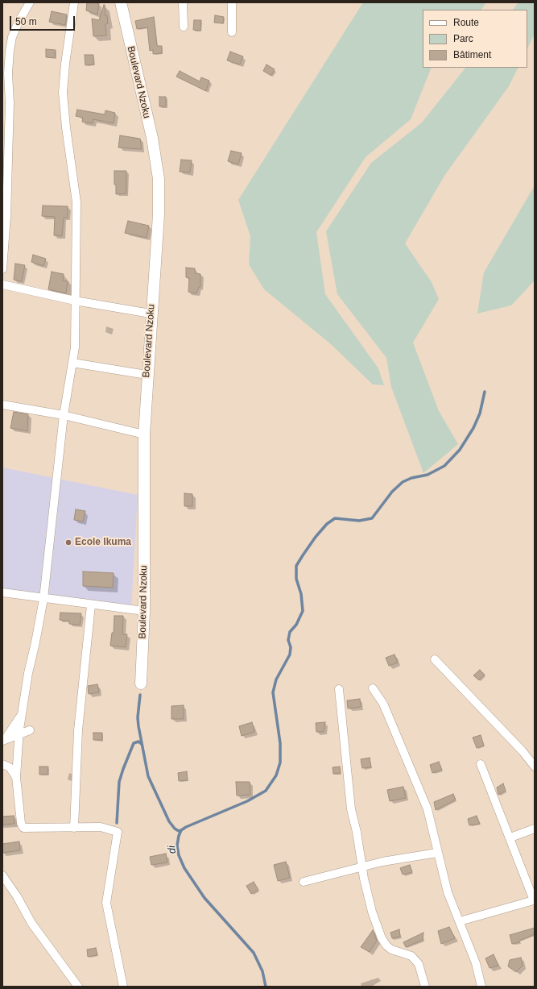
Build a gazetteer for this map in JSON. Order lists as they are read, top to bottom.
{
  "streets": {
    "street": ["Boulevard Nzoku"]
  },
  "water": ["di"],
  "places": ["Ecole Ikuma"],
  "legend": ["Route", "Parc", "Bâtiment"],
  "scale_bar": "50 m"
}
